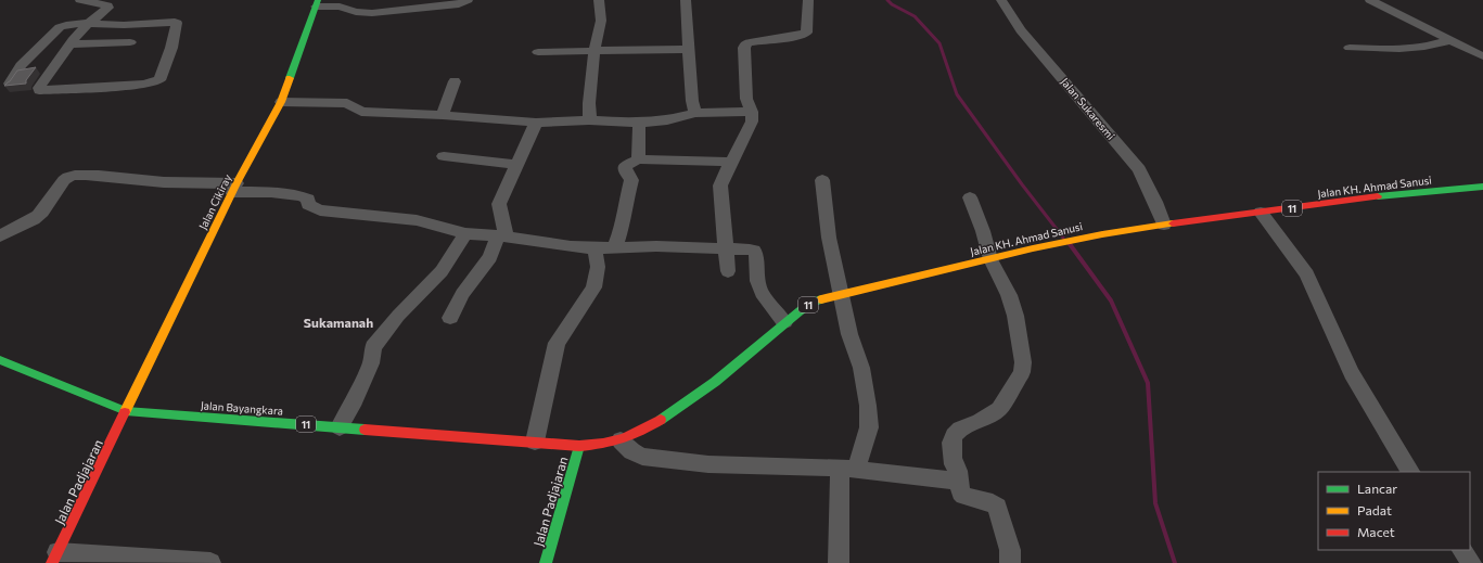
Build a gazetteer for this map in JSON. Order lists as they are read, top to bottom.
{
  "streets": {
    "main road": [
      "Jalan KH. Ahmad Sanusi",
      "Jalan Cikiray",
      "11",
      "Jalan Bayangkara",
      "Jalan Padjajaran"
    ],
    "street": ["Jalan Sukaresmi"]
  },
  "crossings": [
    ["Jalan Sukaresmi", "Jalan KH. Ahmad Sanusi"],
    ["Jalan KH. Ahmad Sanusi", "Jalan Bayangkara"],
    ["Jalan Cikiray", "Jalan Bayangkara"],
    ["Jalan Cikiray", "Jalan Padjajaran"],
    ["Jalan Bayangkara", "Jalan Padjajaran"]
  ],
  "districts": ["Sukamanah"],
  "legend": ["Lancar", "Padat", "Macet"]
}
